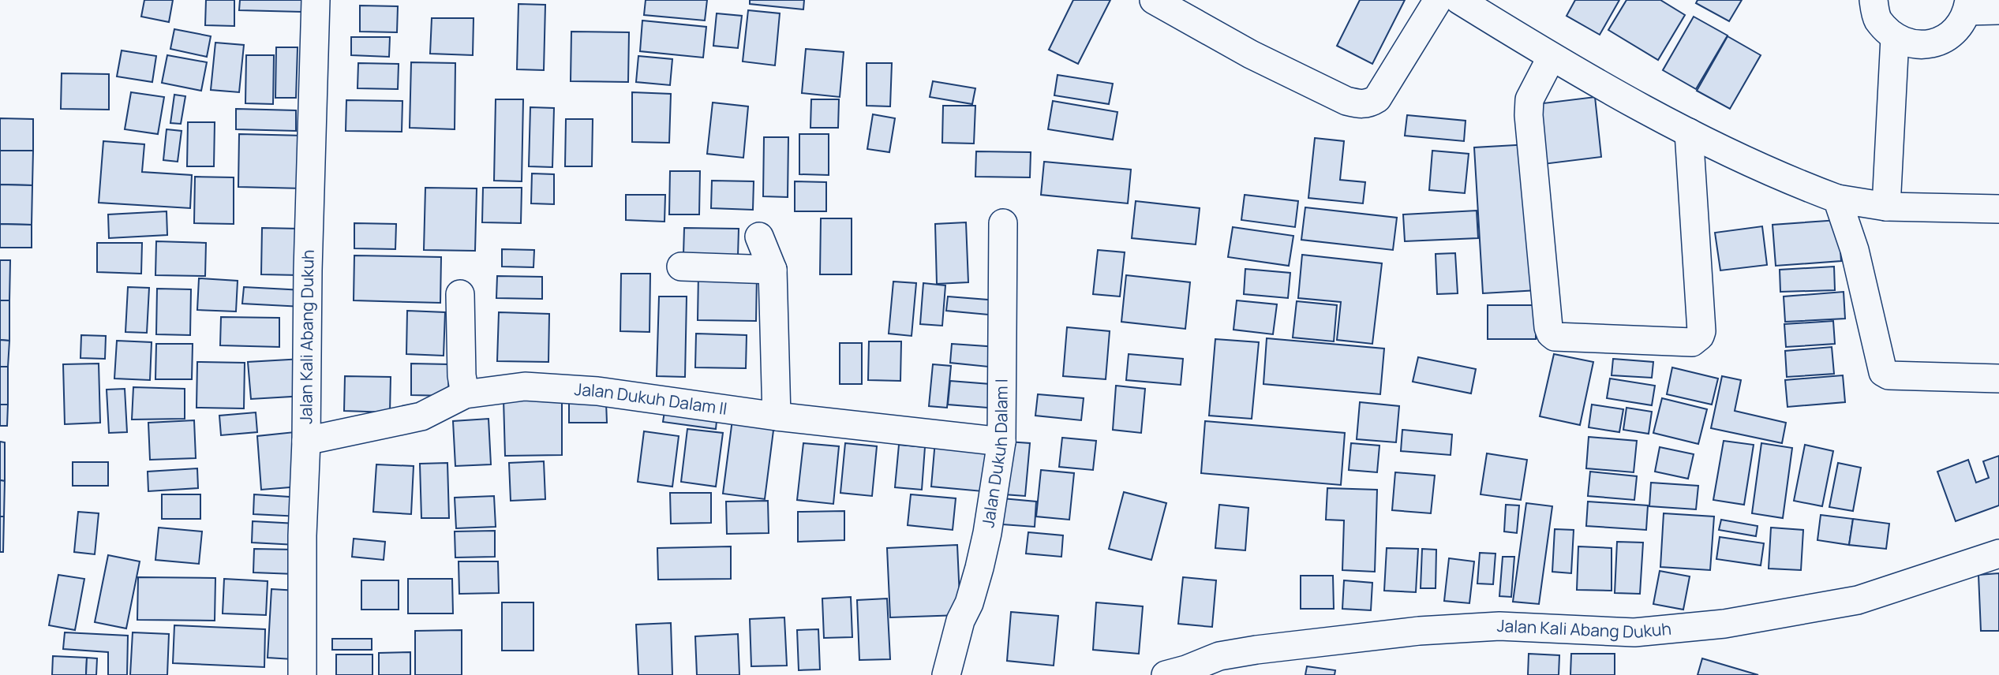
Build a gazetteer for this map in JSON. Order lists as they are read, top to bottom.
{
  "streets": {
    "street": ["Jalan Kali Abang Dukuh", "Jalan Dukuh Dalam II", "Jalan Dukuh Dalam I"]
  },
  "crossings": [
    ["Jalan Kali Abang Dukuh", "Jalan Dukuh Dalam II"],
    ["Jalan Dukuh Dalam II", "Jalan Dukuh Dalam I"]
  ]
}
